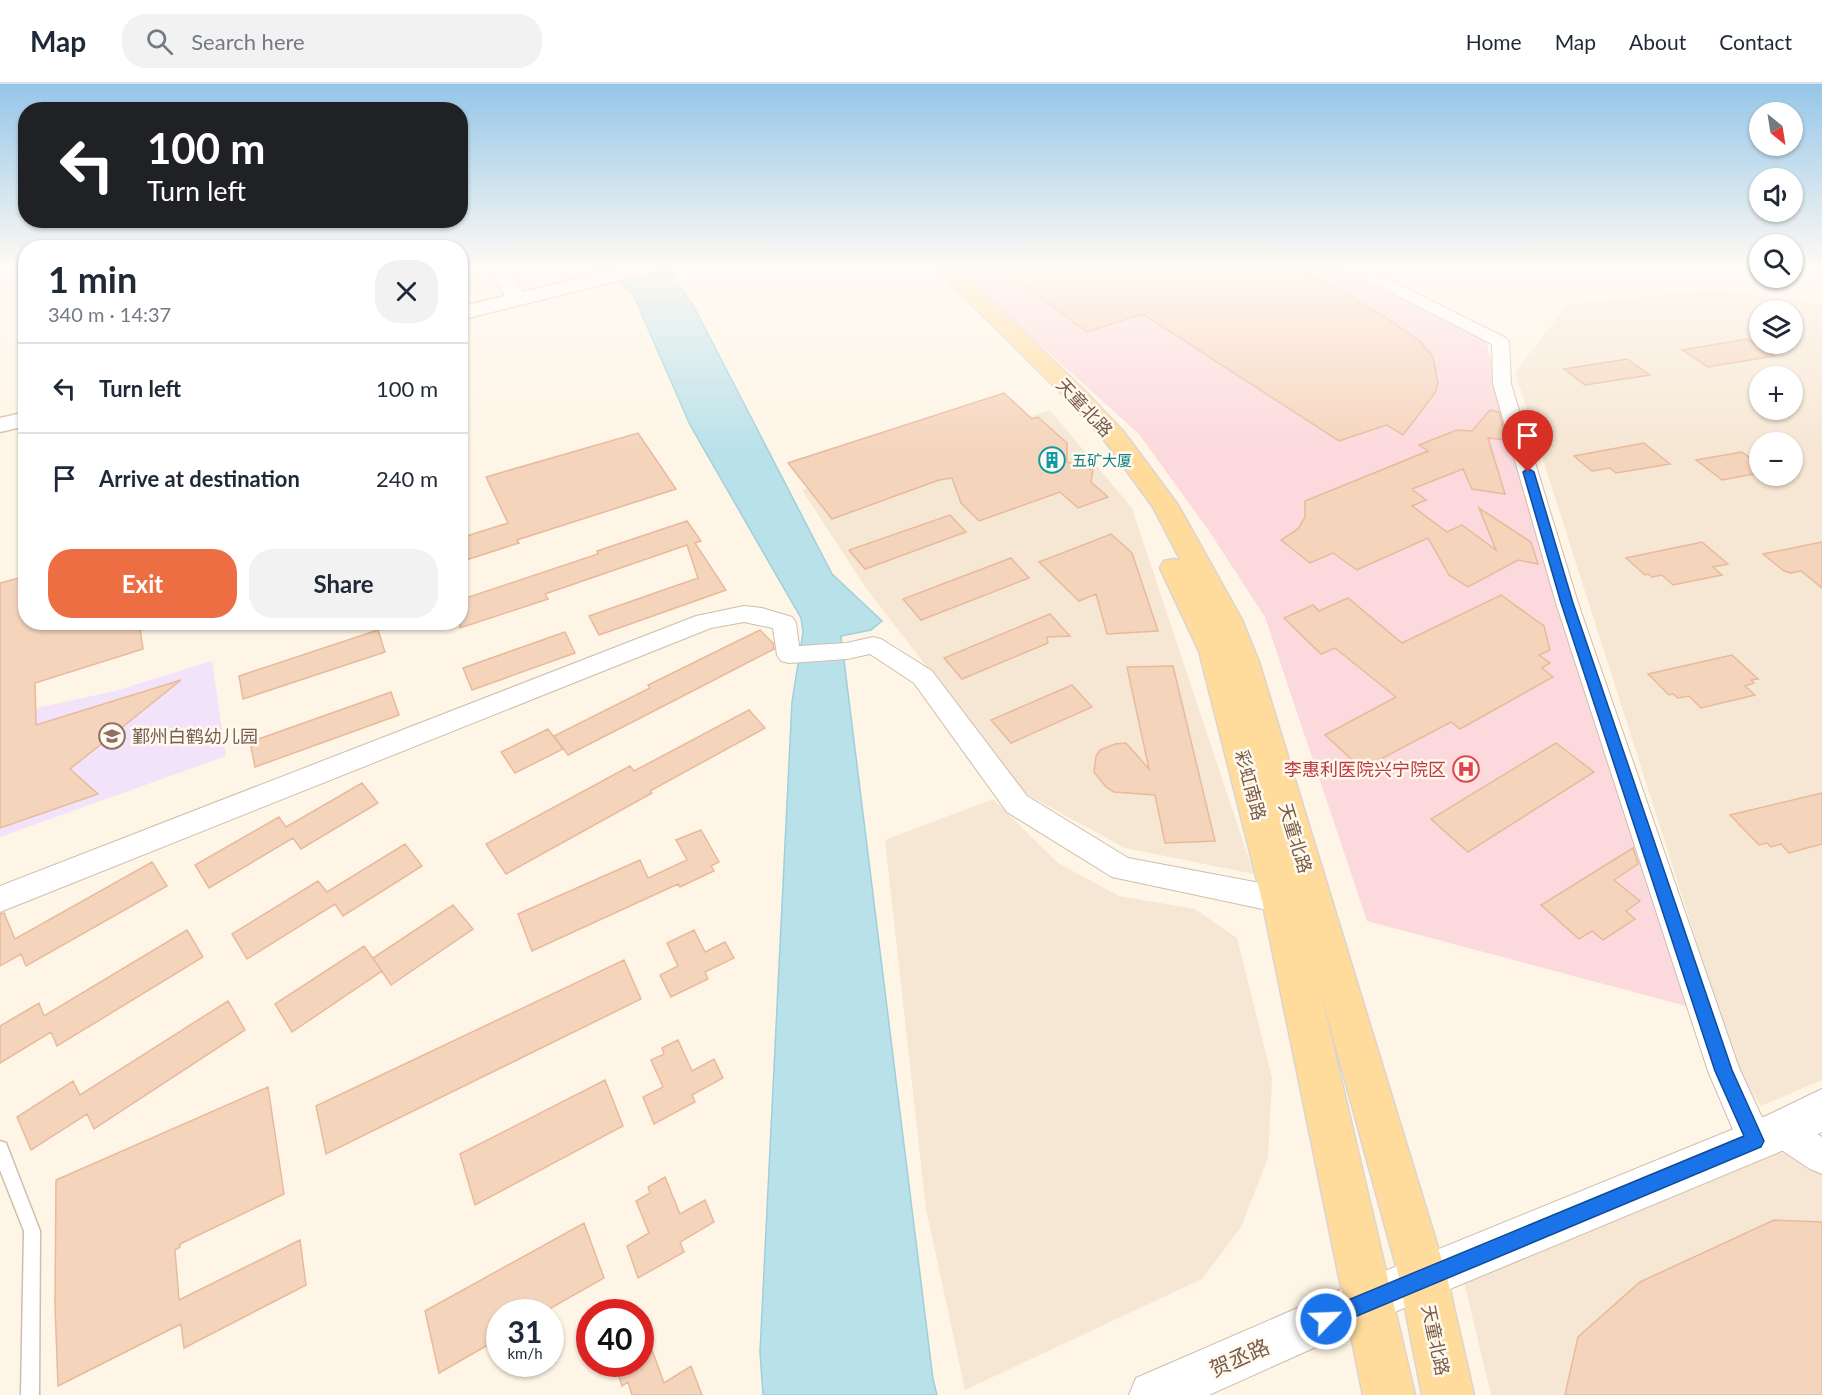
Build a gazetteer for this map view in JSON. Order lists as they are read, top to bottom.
{
  "streets": {
    "main road": ["天童北路", "彩虹南路"],
    "street": ["贺丞路"]
  },
  "crossings": [
    ["天童北路", "贺丞路"],
    ["彩虹南路", "贺丞路"]
  ],
  "places": {
    "building": ["五矿大厦"],
    "school or university": ["鄞州白鹤幼儿园"],
    "hospital": ["李惠利医院兴宁院区"]
  },
  "north": "bottom right",
  "page": {
    "header": "Map",
    "search": "Search here",
    "nav": [
      "Home",
      "Map",
      "About",
      "Contact"
    ],
    "map_buttons": ["+", "−"],
    "turn": ["100 m", "Turn left"],
    "heading": ["1 min", "340 m · 14:37"],
    "list": [
      {
        "name": "Turn left",
        "value": "100 m"
      },
      {
        "name": "Arrive at destination",
        "value": "240 m"
      }
    ],
    "buttons": ["Exit", "Share"],
    "speed": "31 km/h",
    "limit": "40"
  }
}
